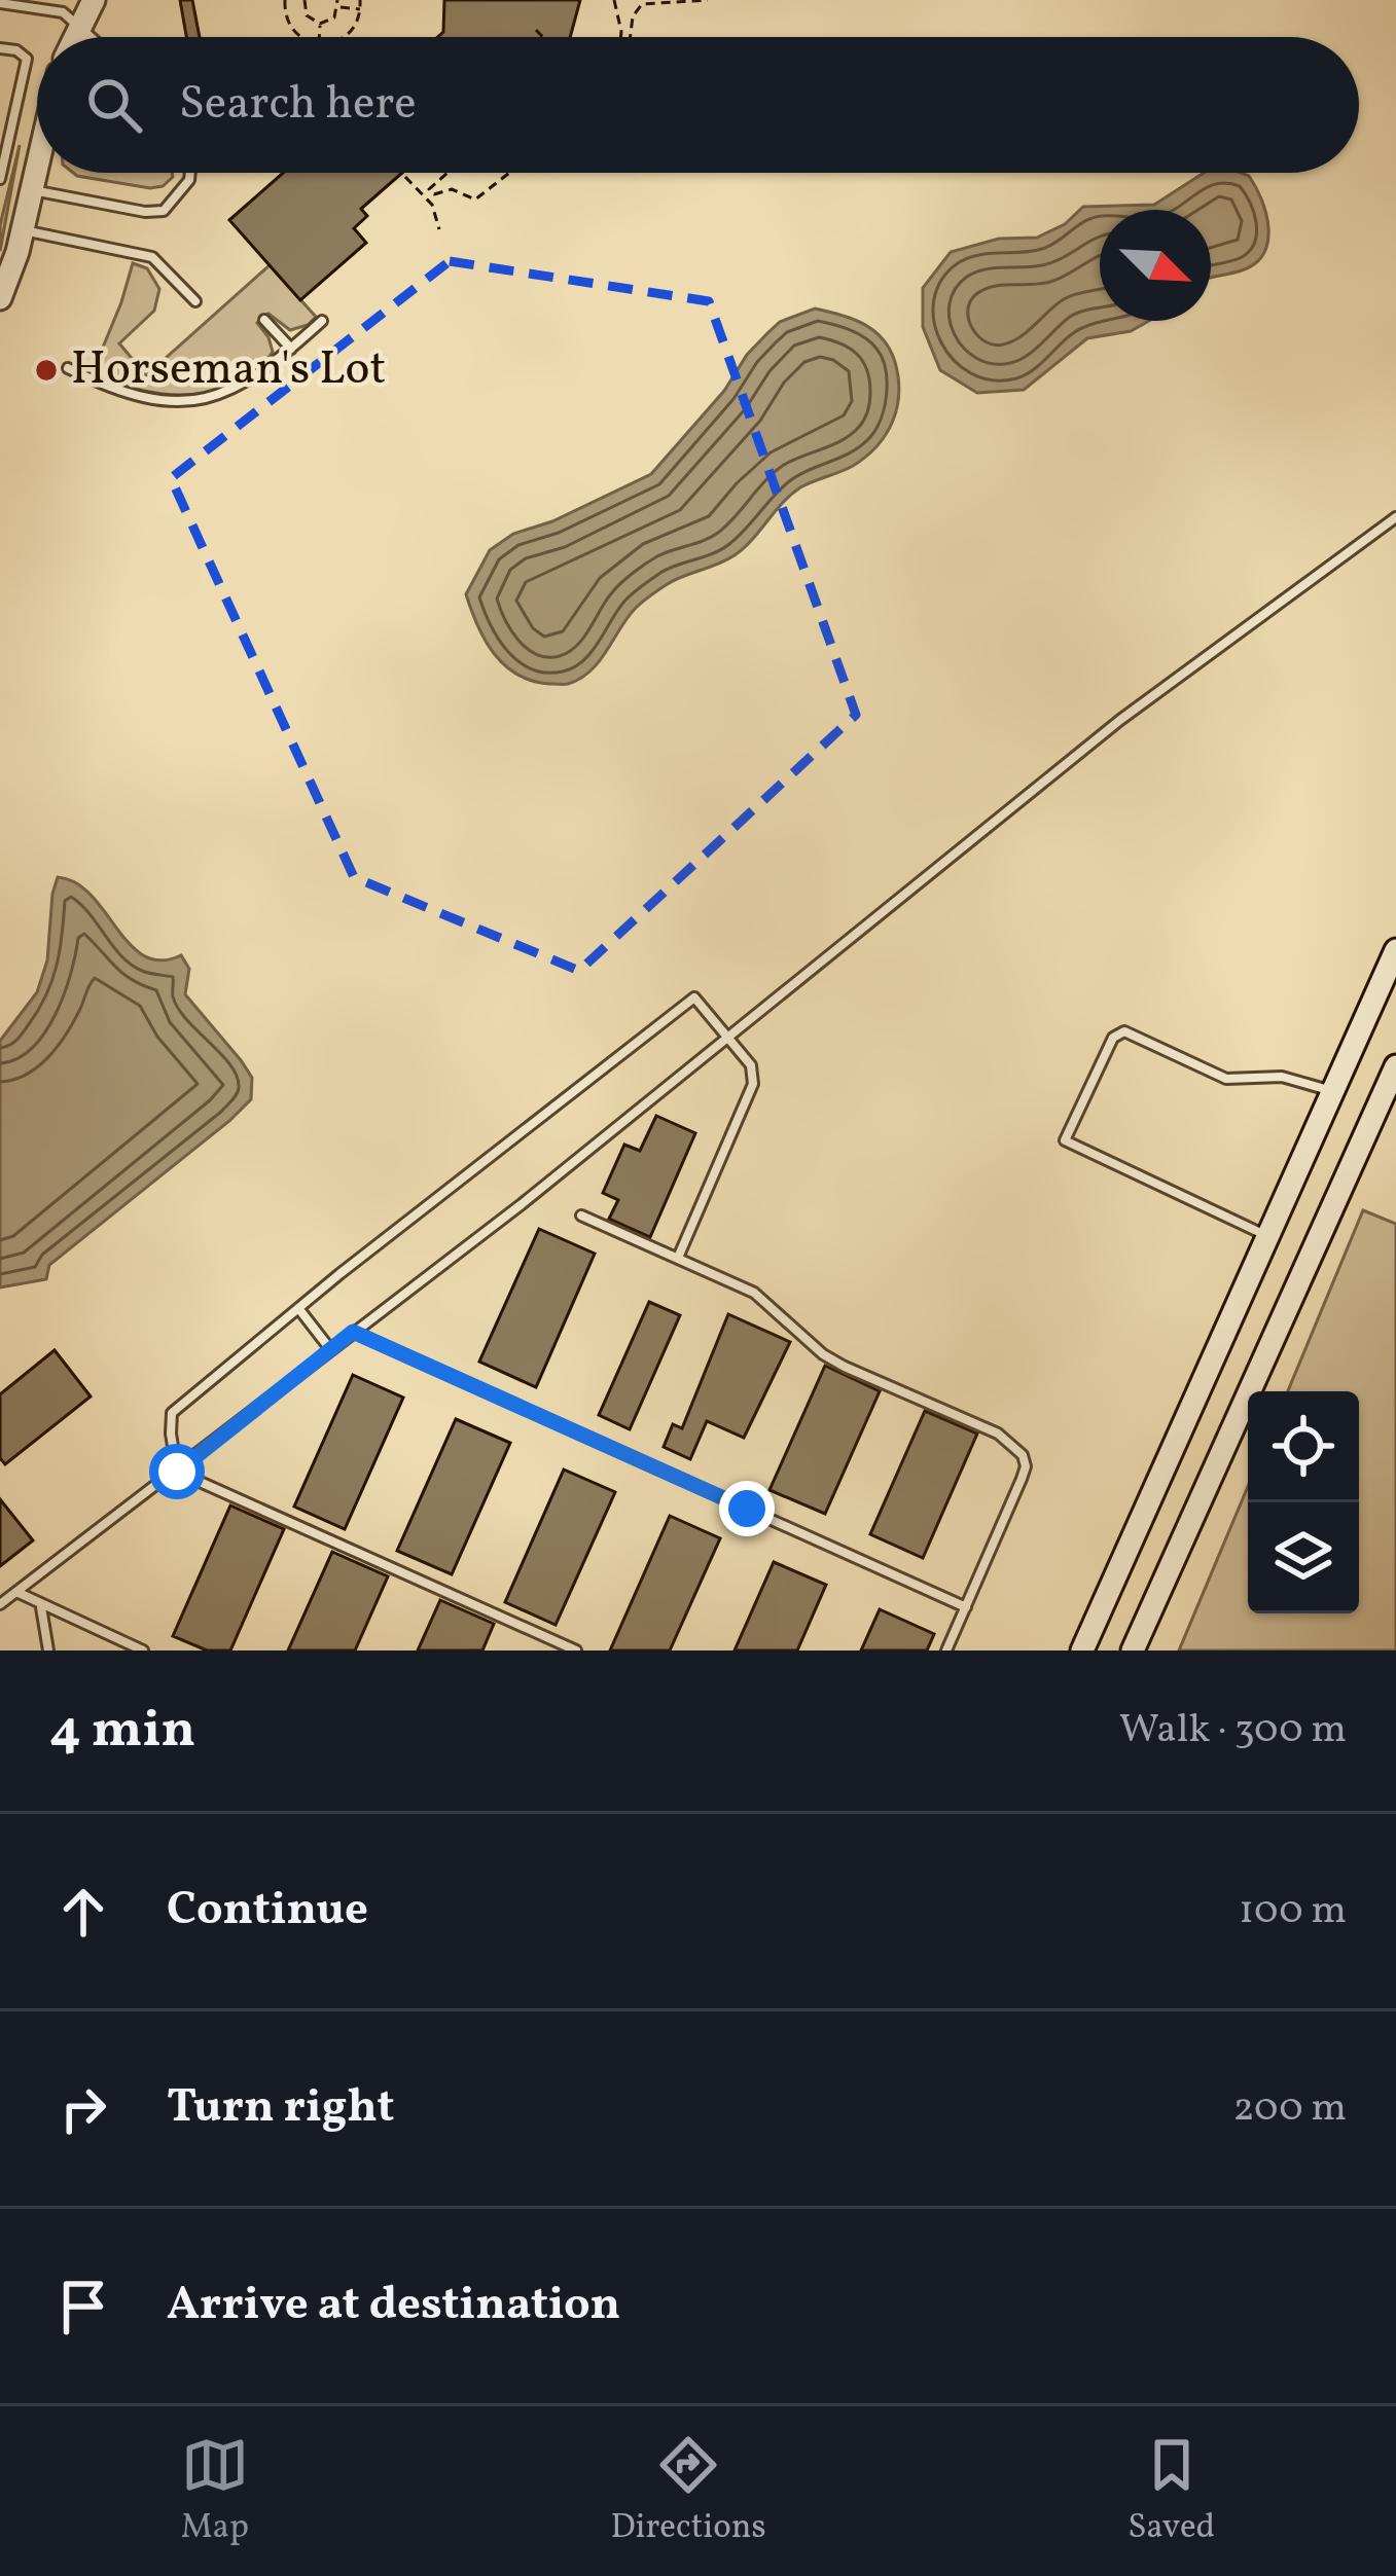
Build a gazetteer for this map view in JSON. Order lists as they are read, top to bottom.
{
  "places": ["Horseman's Lot"],
  "north": "bottom right",
  "page": {
    "search": "Search here",
    "heading": ["4 min", "Walk · 300 m"],
    "list": [
      ["Continue", "100 m"],
      ["Turn right", "200 m"],
      "Arrive at destination"
    ],
    "nav": ["Map", "Directions", "Saved"]
  }
}
